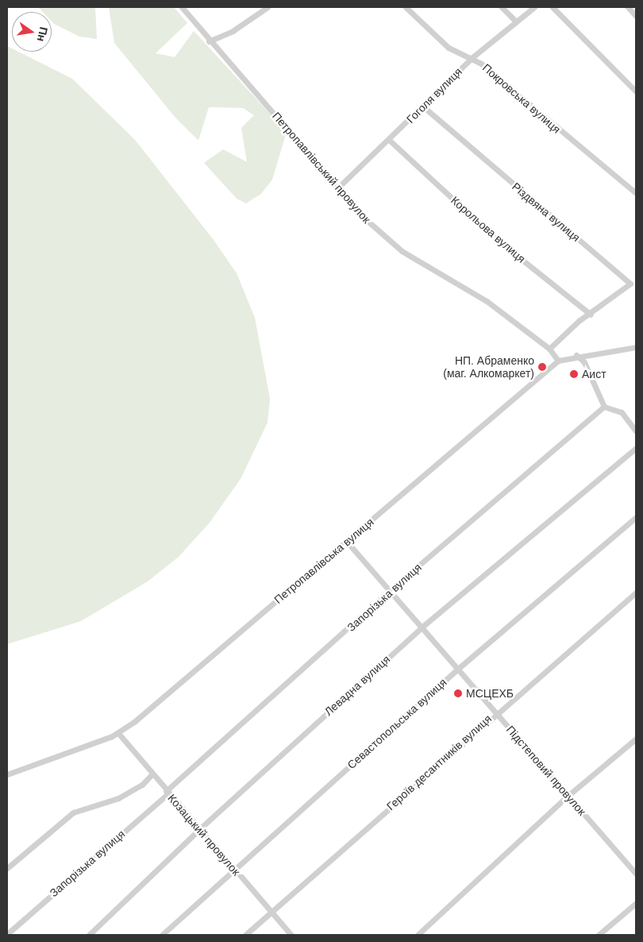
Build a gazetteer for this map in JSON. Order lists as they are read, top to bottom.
{
  "streets": {
    "street": [
      "Гоголя вулиця",
      "Покровська вулиця",
      "Петропавлівський провулок",
      "Різдвяна вулиця",
      "Корольова вулиця",
      "Петропавлівська вулиця",
      "Запорізька вулиця",
      "Левадна вулиця",
      "Севастопольська вулиця",
      "Героїв десантників вулиця",
      "Підстеповий провулок",
      "Козацький провулок"
    ]
  },
  "crossings": [
    ["Гоголя вулиця", "Покровська вулиця"],
    ["Гоголя вулиця", "Петропавлівський провулок"],
    ["Гоголя вулиця", "Різдвяна вулиця"],
    ["Гоголя вулиця", "Корольова вулиця"],
    ["Петропавлівський провулок", "Петропавлівська вулиця"],
    ["Різдвяна вулиця", "Корольова вулиця"],
    ["Петропавлівська вулиця", "Підстеповий провулок"],
    ["Петропавлівська вулиця", "Козацький провулок"],
    ["Запорізька вулиця", "Підстеповий провулок"],
    ["Запорізька вулиця", "Козацький провулок"],
    ["Левадна вулиця", "Підстеповий провулок"],
    ["Левадна вулиця", "Козацький провулок"],
    ["Севастопольська вулиця", "Підстеповий провулок"],
    ["Севастопольська вулиця", "Козацький провулок"],
    ["Героїв десантників вулиця", "Підстеповий провулок"],
    ["Героїв десантників вулиця", "Козацький провулок"]
  ],
  "places": ["НП. Абраменко (маг. Алкомаркет)", "Аист", "МСЦЕХБ"],
  "north": "right"
}
